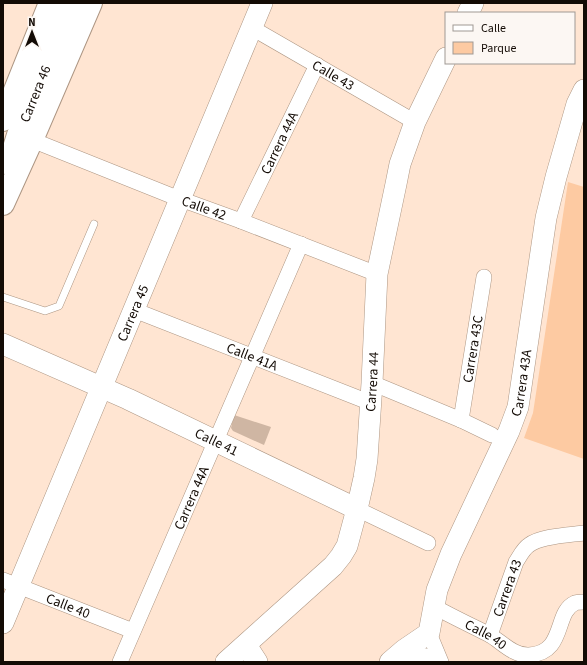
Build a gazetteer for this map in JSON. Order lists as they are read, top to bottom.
{
  "streets": {
    "main road": ["Carrera 46"],
    "street": [
      "Calle 43",
      "Carrera 44A",
      "Calle 42",
      "Carrera 45",
      "Carrera 43C",
      "Calle 41A",
      "Carrera 44",
      "Carrera 43A",
      "Calle 41",
      "Carrera 43",
      "Calle 40"
    ]
  },
  "crossings": [
    ["Calle 43", "Carrera 44A"],
    ["Calle 43", "Carrera 45"],
    ["Calle 43", "Carrera 44"],
    ["Carrera 46", "Calle 42"],
    ["Carrera 44A", "Calle 42"],
    ["Carrera 44A", "Calle 41A"],
    ["Carrera 44A", "Calle 41"],
    ["Carrera 44A", "Calle 40"],
    ["Calle 42", "Carrera 45"],
    ["Calle 42", "Carrera 44"],
    ["Carrera 45", "Calle 41A"],
    ["Carrera 45", "Calle 41"],
    ["Carrera 45", "Calle 40"],
    ["Carrera 43C", "Calle 41A"],
    ["Calle 41A", "Carrera 44"],
    ["Carrera 44", "Calle 41"],
    ["Carrera 43A", "Calle 40"],
    ["Carrera 43", "Calle 40"]
  ],
  "legend": ["Calle", "Parque"],
  "north": "top"
}
